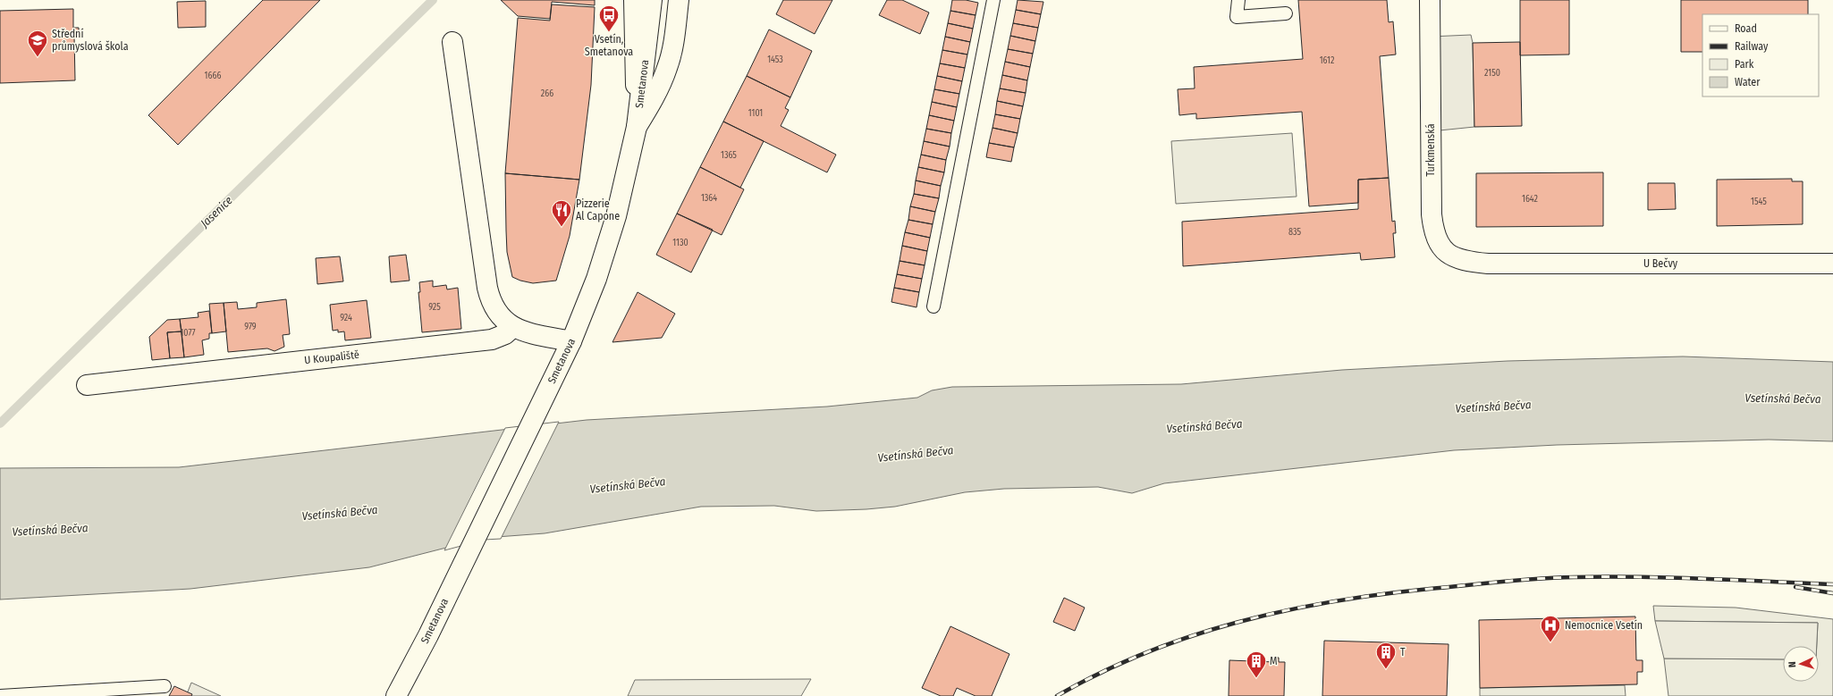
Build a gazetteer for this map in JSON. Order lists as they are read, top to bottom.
{
  "streets": {
    "street": [
      "Smetanova",
      "Turkmenská",
      "U Bečvy",
      "U Koupaliště"
    ]
  },
  "crossings": [
    ["Turkmenská", "U Bečvy"]
  ],
  "water": ["Jasenice", "Vsetínská Bečva"],
  "places": {
    "bus stop": ["Vsetín, Smetanova"],
    "school or university": ["Střední průmyslová škola"],
    "restaurant": ["Pizzerie Al Capone"],
    "hospital": ["Nemocnice Vsetín"],
    "building": ["T", "M"]
  },
  "house_numbers": [
    "1453",
    "1612",
    "2150",
    "1666",
    "266",
    "1101",
    "1365",
    "1364",
    "1642",
    "1545",
    "835",
    "1130",
    "925",
    "924",
    "979",
    "1077"
  ],
  "legend": [
    "Road",
    "Railway",
    "Park",
    "Water"
  ],
  "north": "left"
}
